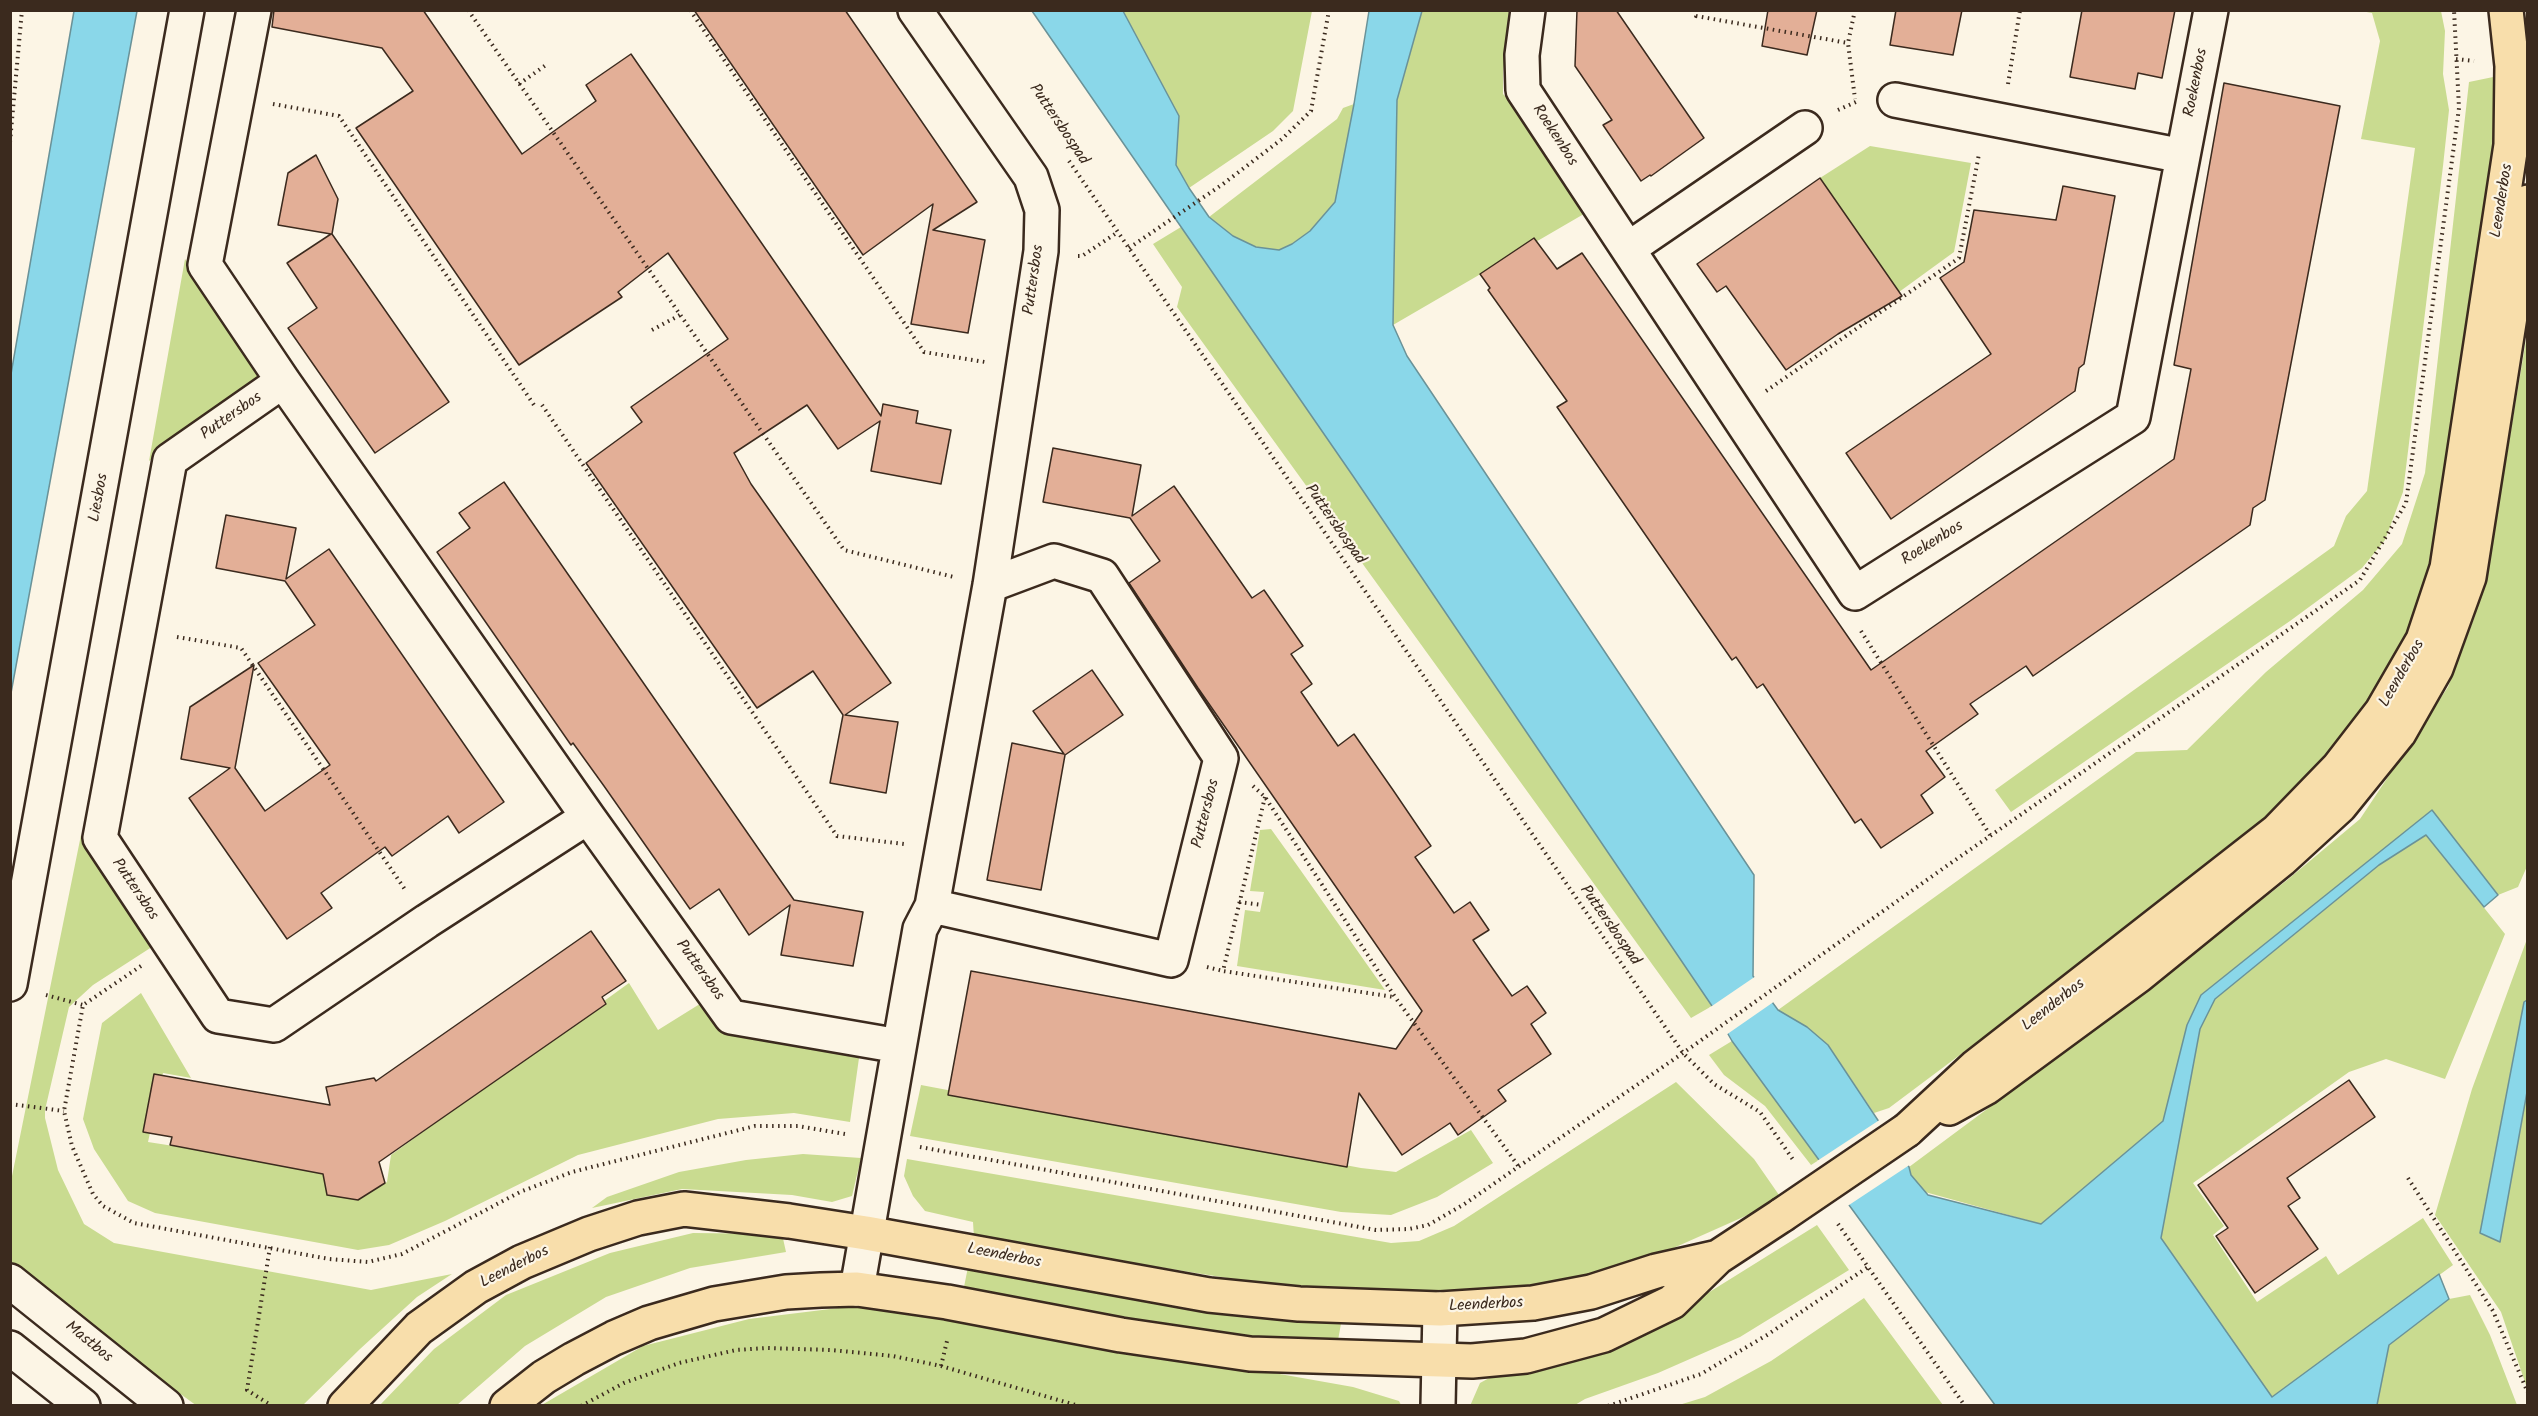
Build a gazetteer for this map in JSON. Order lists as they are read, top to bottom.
{
  "streets": {
    "main road": ["Leenderbos"],
    "street": [
      "Roekenbos",
      "Puttersbos",
      "Liesbos",
      "Mastbos"
    ],
    "path": ["Puttersbospad"]
  },
  "crossings": [
    ["Leenderbos", "Puttersbos"]
  ]
}
